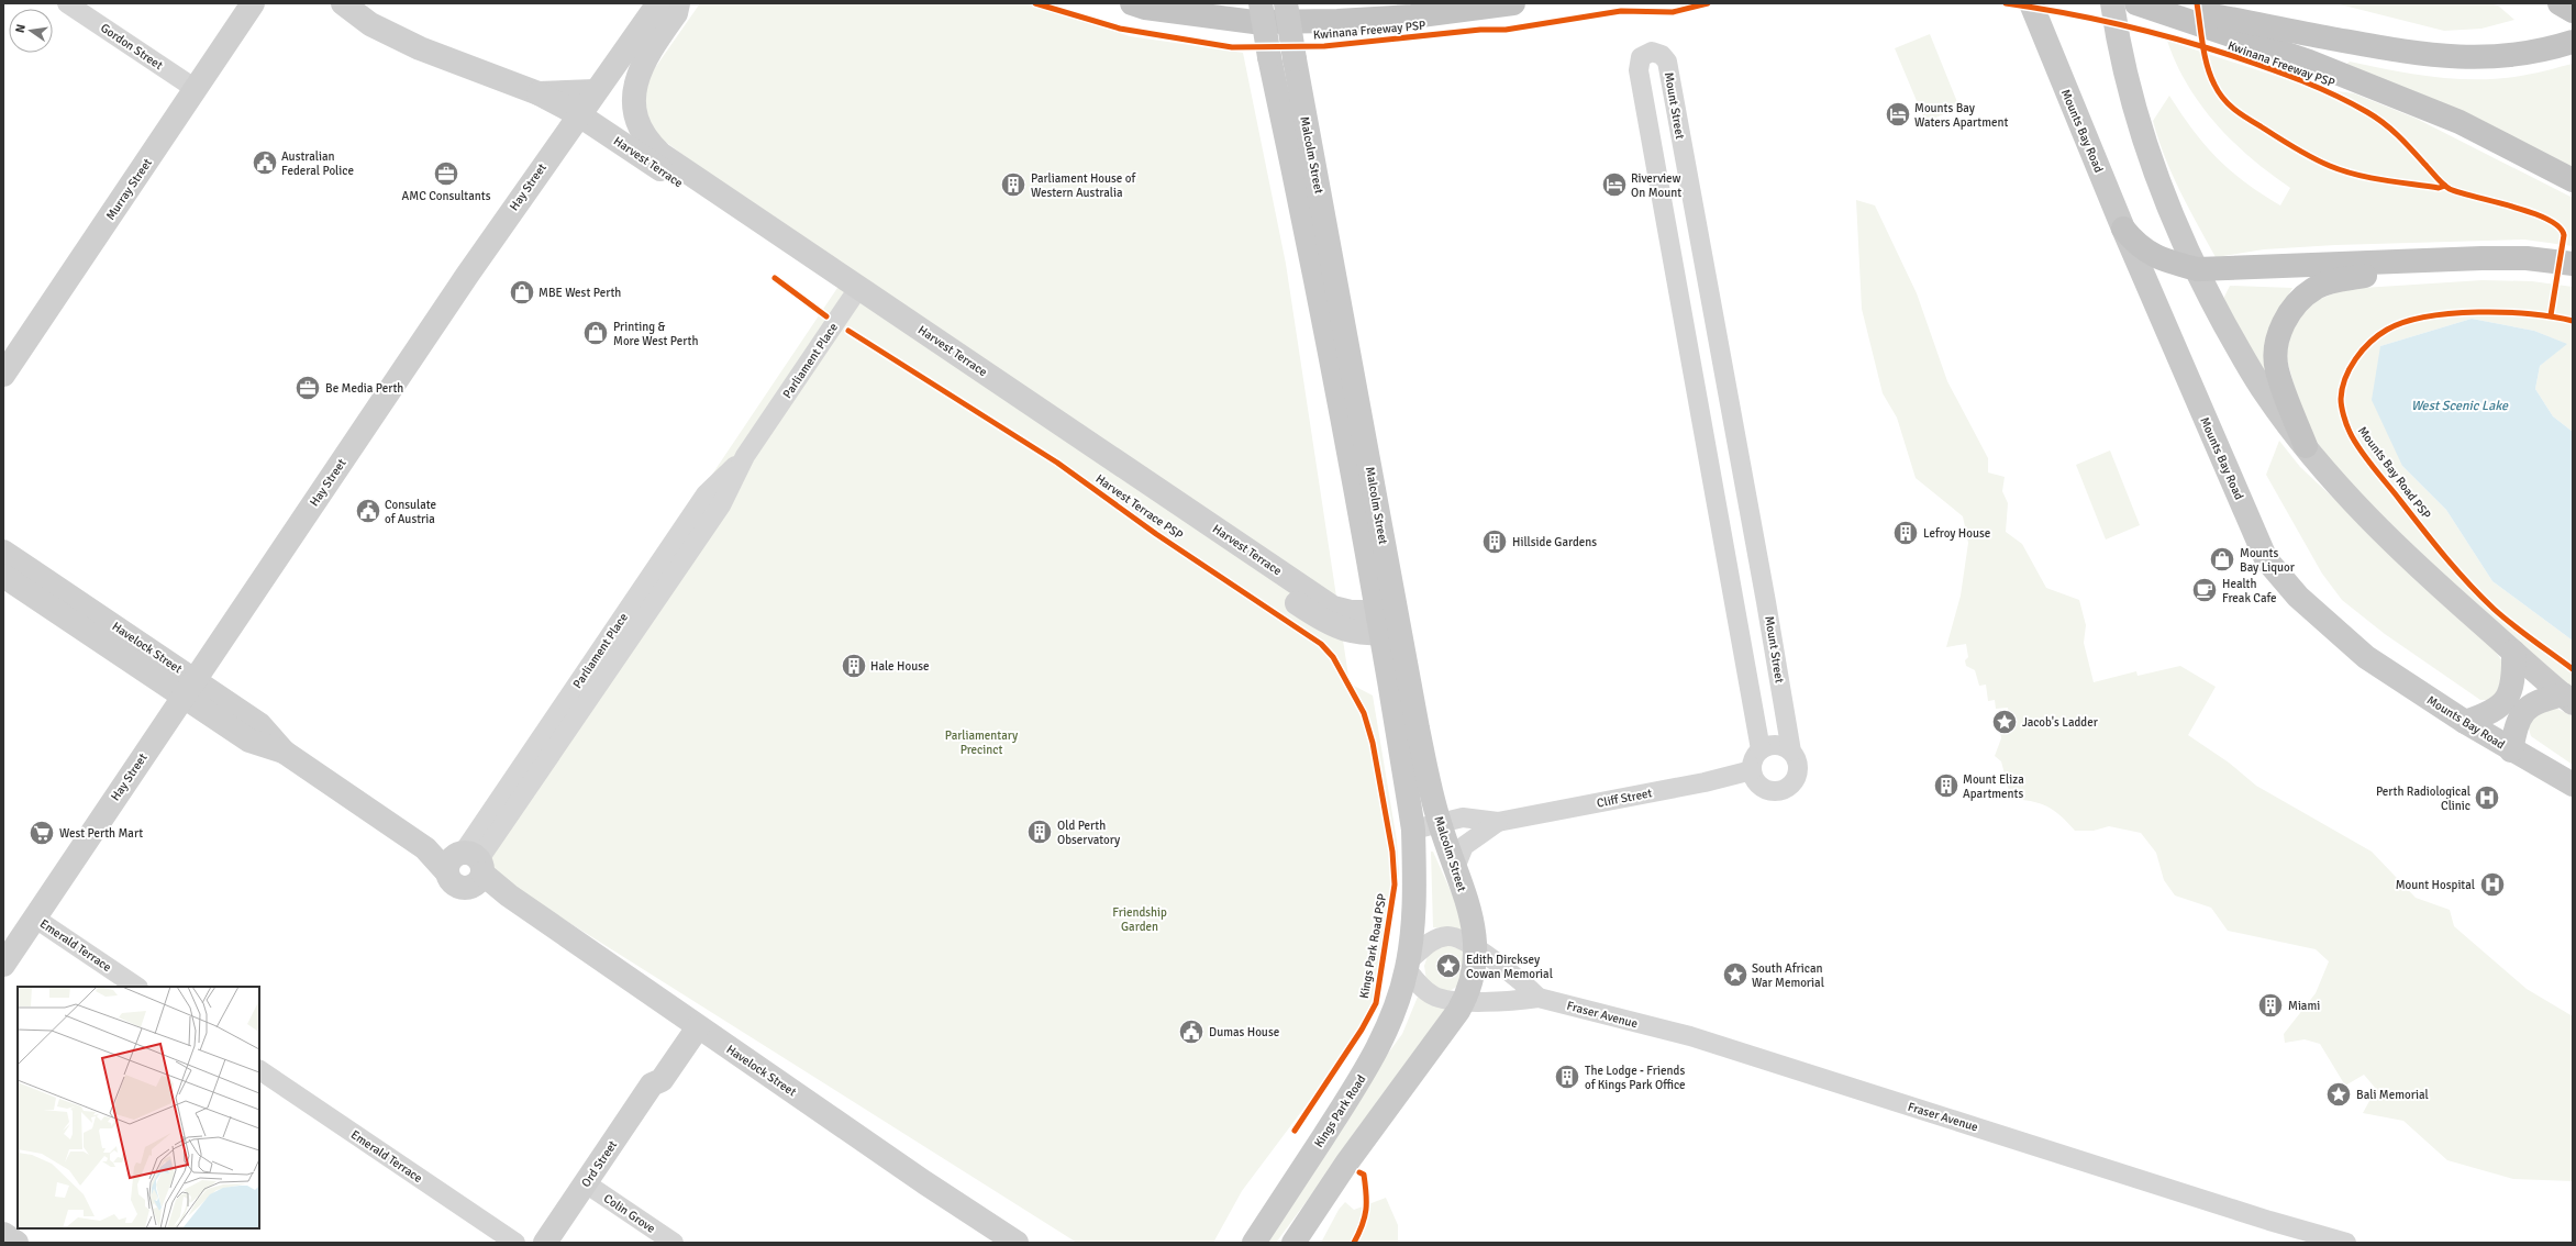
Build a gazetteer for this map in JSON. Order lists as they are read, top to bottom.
{
  "streets": {
    "main road": [
      "Mounts Bay Road",
      "Malcolm Street",
      "Harvest Terrace",
      "Hay Street",
      "Murray Street",
      "Havelock Street",
      "Kings Park Road",
      "Ord Street"
    ],
    "street": [
      "Gordon Street",
      "Mount Street",
      "Parliament Place",
      "Cliff Street",
      "Emerald Terrace",
      "Fraser Avenue",
      "Colin Grove"
    ],
    "cycle path": ["Kwinana Freeway PSP", "Mounts Bay Road PSP", "Harvest Terrace PSP"]
  },
  "crossings": [
    ["Gordon Street", "Murray Street"],
    ["Mount Street", "Cliff Street"],
    ["Malcolm Street", "Harvest Terrace"],
    ["Malcolm Street", "Cliff Street"],
    ["Malcolm Street", "Fraser Avenue"],
    ["Malcolm Street", "Kings Park Road"],
    ["Harvest Terrace", "Hay Street"],
    ["Harvest Terrace", "Parliament Place"],
    ["Hay Street", "Havelock Street"],
    ["Hay Street", "Emerald Terrace"],
    ["Parliament Place", "Havelock Street"],
    ["Havelock Street", "Ord Street"],
    ["Fraser Avenue", "Kings Park Road"],
    ["Ord Street", "Colin Grove"]
  ],
  "water": ["West Scenic Lake"],
  "parks": ["Parliamentary Precinct", "Friendship Garden"],
  "places": {
    "hotel": ["Mounts Bay Waters Apartment", "Riverview On Mount"],
    "public building": ["Australian Federal Police", "Consulate of Austria", "Dumas House"],
    "office": ["AMC Consultants", "Be Media Perth"],
    "building": [
      "Parliament House of Western Australia",
      "Lefroy House",
      "Hillside Gardens",
      "Hale House",
      "Mount Eliza Apartments",
      "Old Perth Observatory",
      "Miami",
      "The Lodge - Friends of Kings Park Office"
    ],
    "shop": ["MBE West Perth", "Printing & More West Perth", "Mounts Bay Liquor"],
    "cafe": ["Health Freak Cafe"],
    "place": [
      "Jacob's Ladder",
      "Edith Dircksey Cowan Memorial",
      "South African War Memorial",
      "Bali Memorial"
    ],
    "hospital": ["Perth Radiological Clinic", "Mount Hospital"],
    "supermarket": ["West Perth Mart"]
  },
  "north": "left"
}
